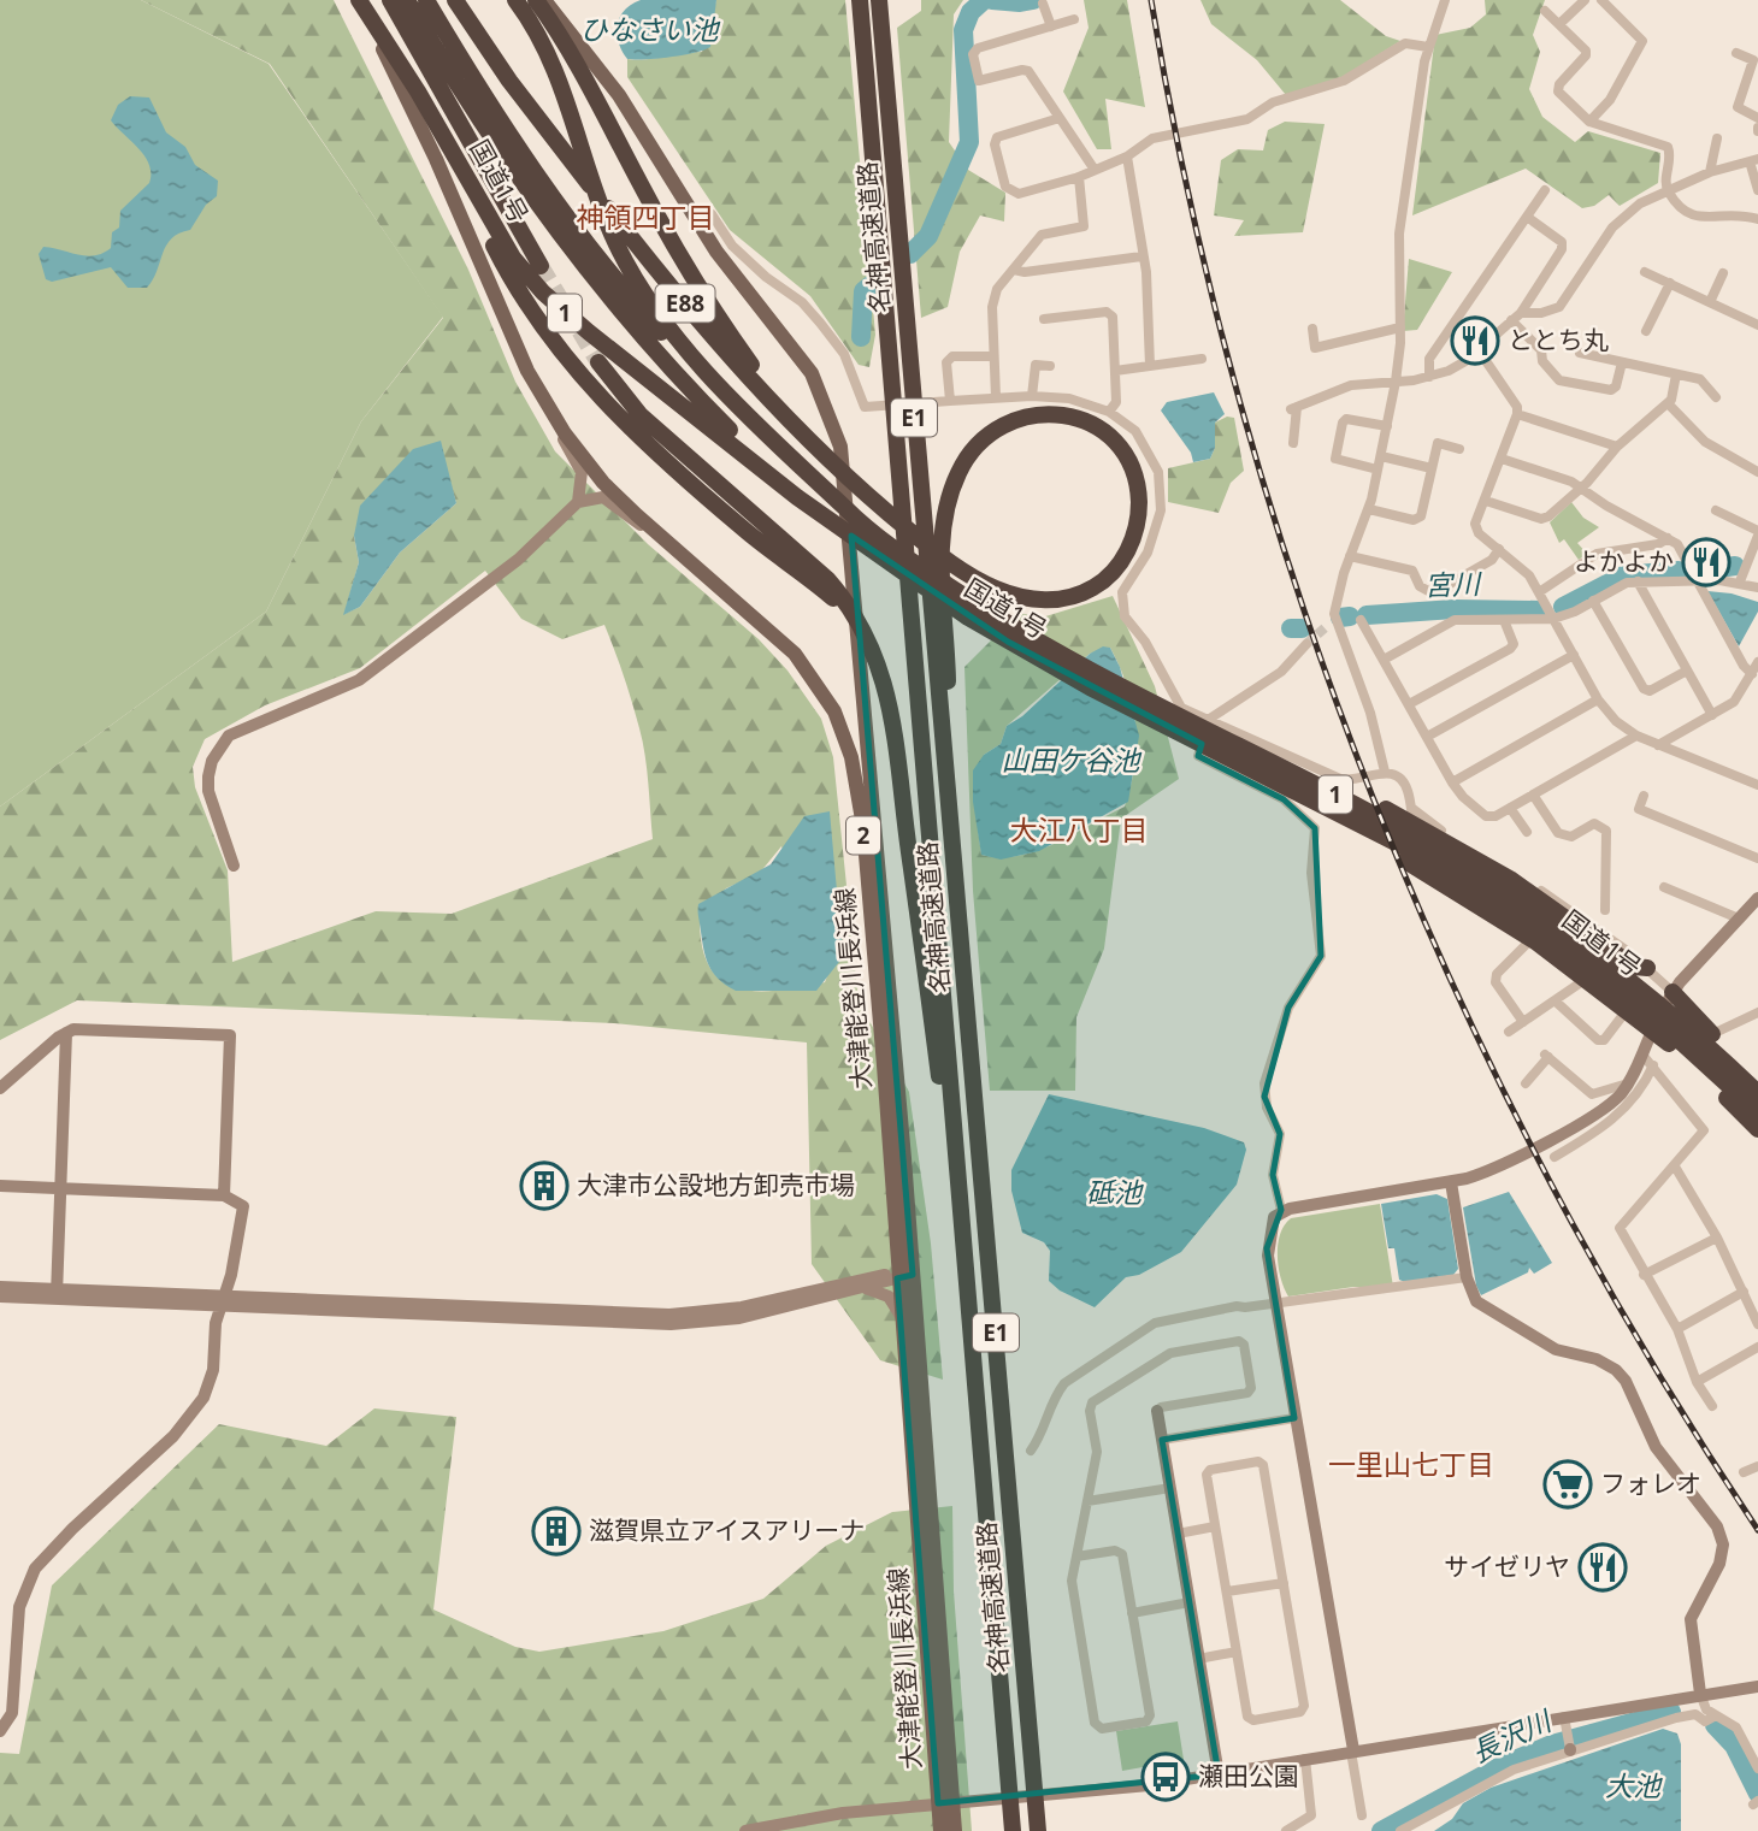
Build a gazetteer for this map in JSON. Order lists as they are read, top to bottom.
{
  "streets": {
    "highway": [
      "国道1号",
      "名神高速道路",
      "E88",
      "1",
      "E1"
    ],
    "main road": ["2", "大津能登川長浜線"]
  },
  "crossings": [
    ["国道1号", "E88"],
    ["国道1号", "大津能登川長浜線"],
    ["名神高速道路", "E88"],
    ["E88", "大津能登川長浜線"]
  ],
  "districts": ["神領四丁目", "大江八丁目", "一里山七丁目"],
  "water": [
    "ひなさい池",
    "宮川",
    "山田ケ谷池",
    "砥池",
    "長沢川",
    "大池"
  ],
  "places": {
    "restaurant": ["ととち丸", "よかよか", "サイゼリヤ"],
    "building": ["大津市公設地方卸売市場", "滋賀県立アイスアリーナ"],
    "supermarket": ["フォレオ"],
    "bus stop": ["瀬田公園"]
  }
}
